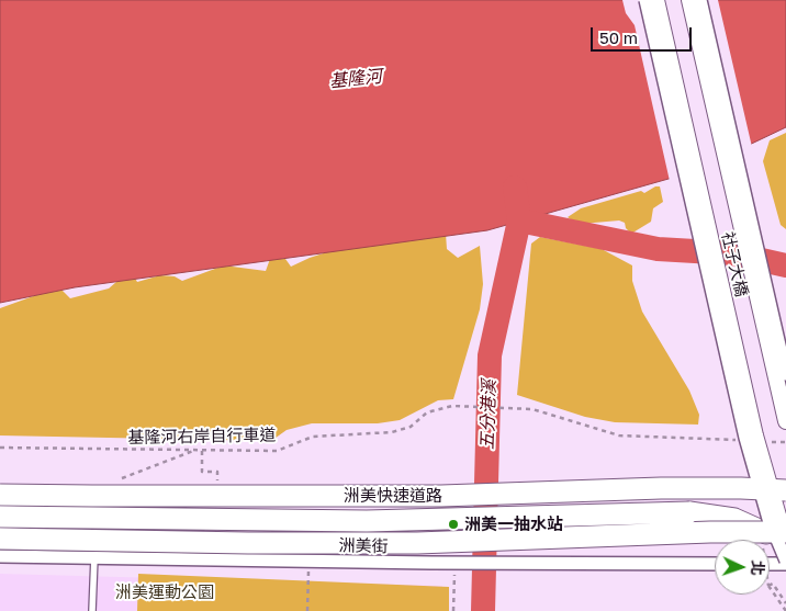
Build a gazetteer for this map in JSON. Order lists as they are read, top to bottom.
{
  "streets": {
    "highway": ["洲美快速道路"],
    "street": ["社子大橋", "洲美街"],
    "path": ["基隆河右岸自行車道"]
  },
  "water": ["基隆河", "五分港溪"],
  "parks": ["洲美運動公園"],
  "places": ["洲美一抽水站"],
  "scale_bar": "50 m",
  "north": "right"
}
